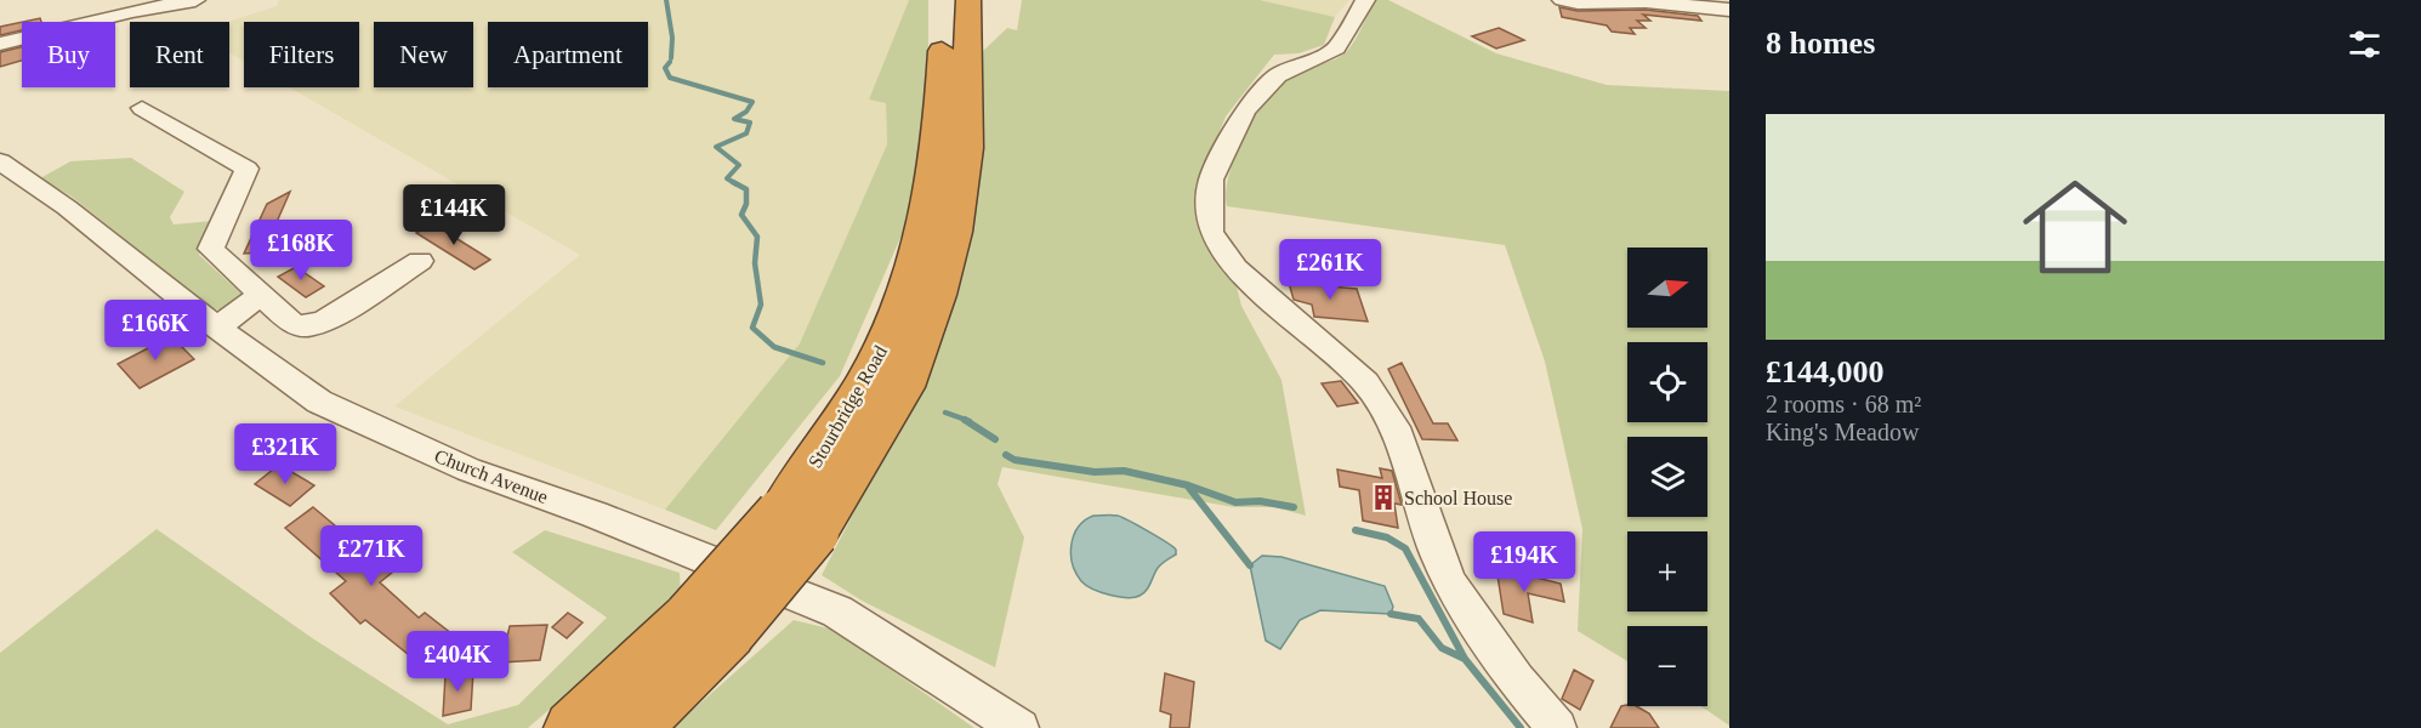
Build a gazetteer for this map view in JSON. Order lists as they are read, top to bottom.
{
  "streets": {
    "highway": ["Stourbridge Road"],
    "street": ["Church Avenue"]
  },
  "places": {
    "building": ["School House"]
  },
  "north": "right",
  "page": {
    "heading": "8 homes",
    "chip": [
      "Buy",
      "Rent",
      "Filters",
      "New",
      "Apartment"
    ],
    "list": [
      {
        "name": "£144,000",
        "note": "2 rooms · 68 m² · King's Meadow"
      }
    ],
    "price": [
      "£144K",
      "£168K",
      "£261K",
      "£166K",
      "£321K",
      "£271K",
      "£194K",
      "£404K"
    ],
    "map_buttons": ["+", "−"]
  }
}
